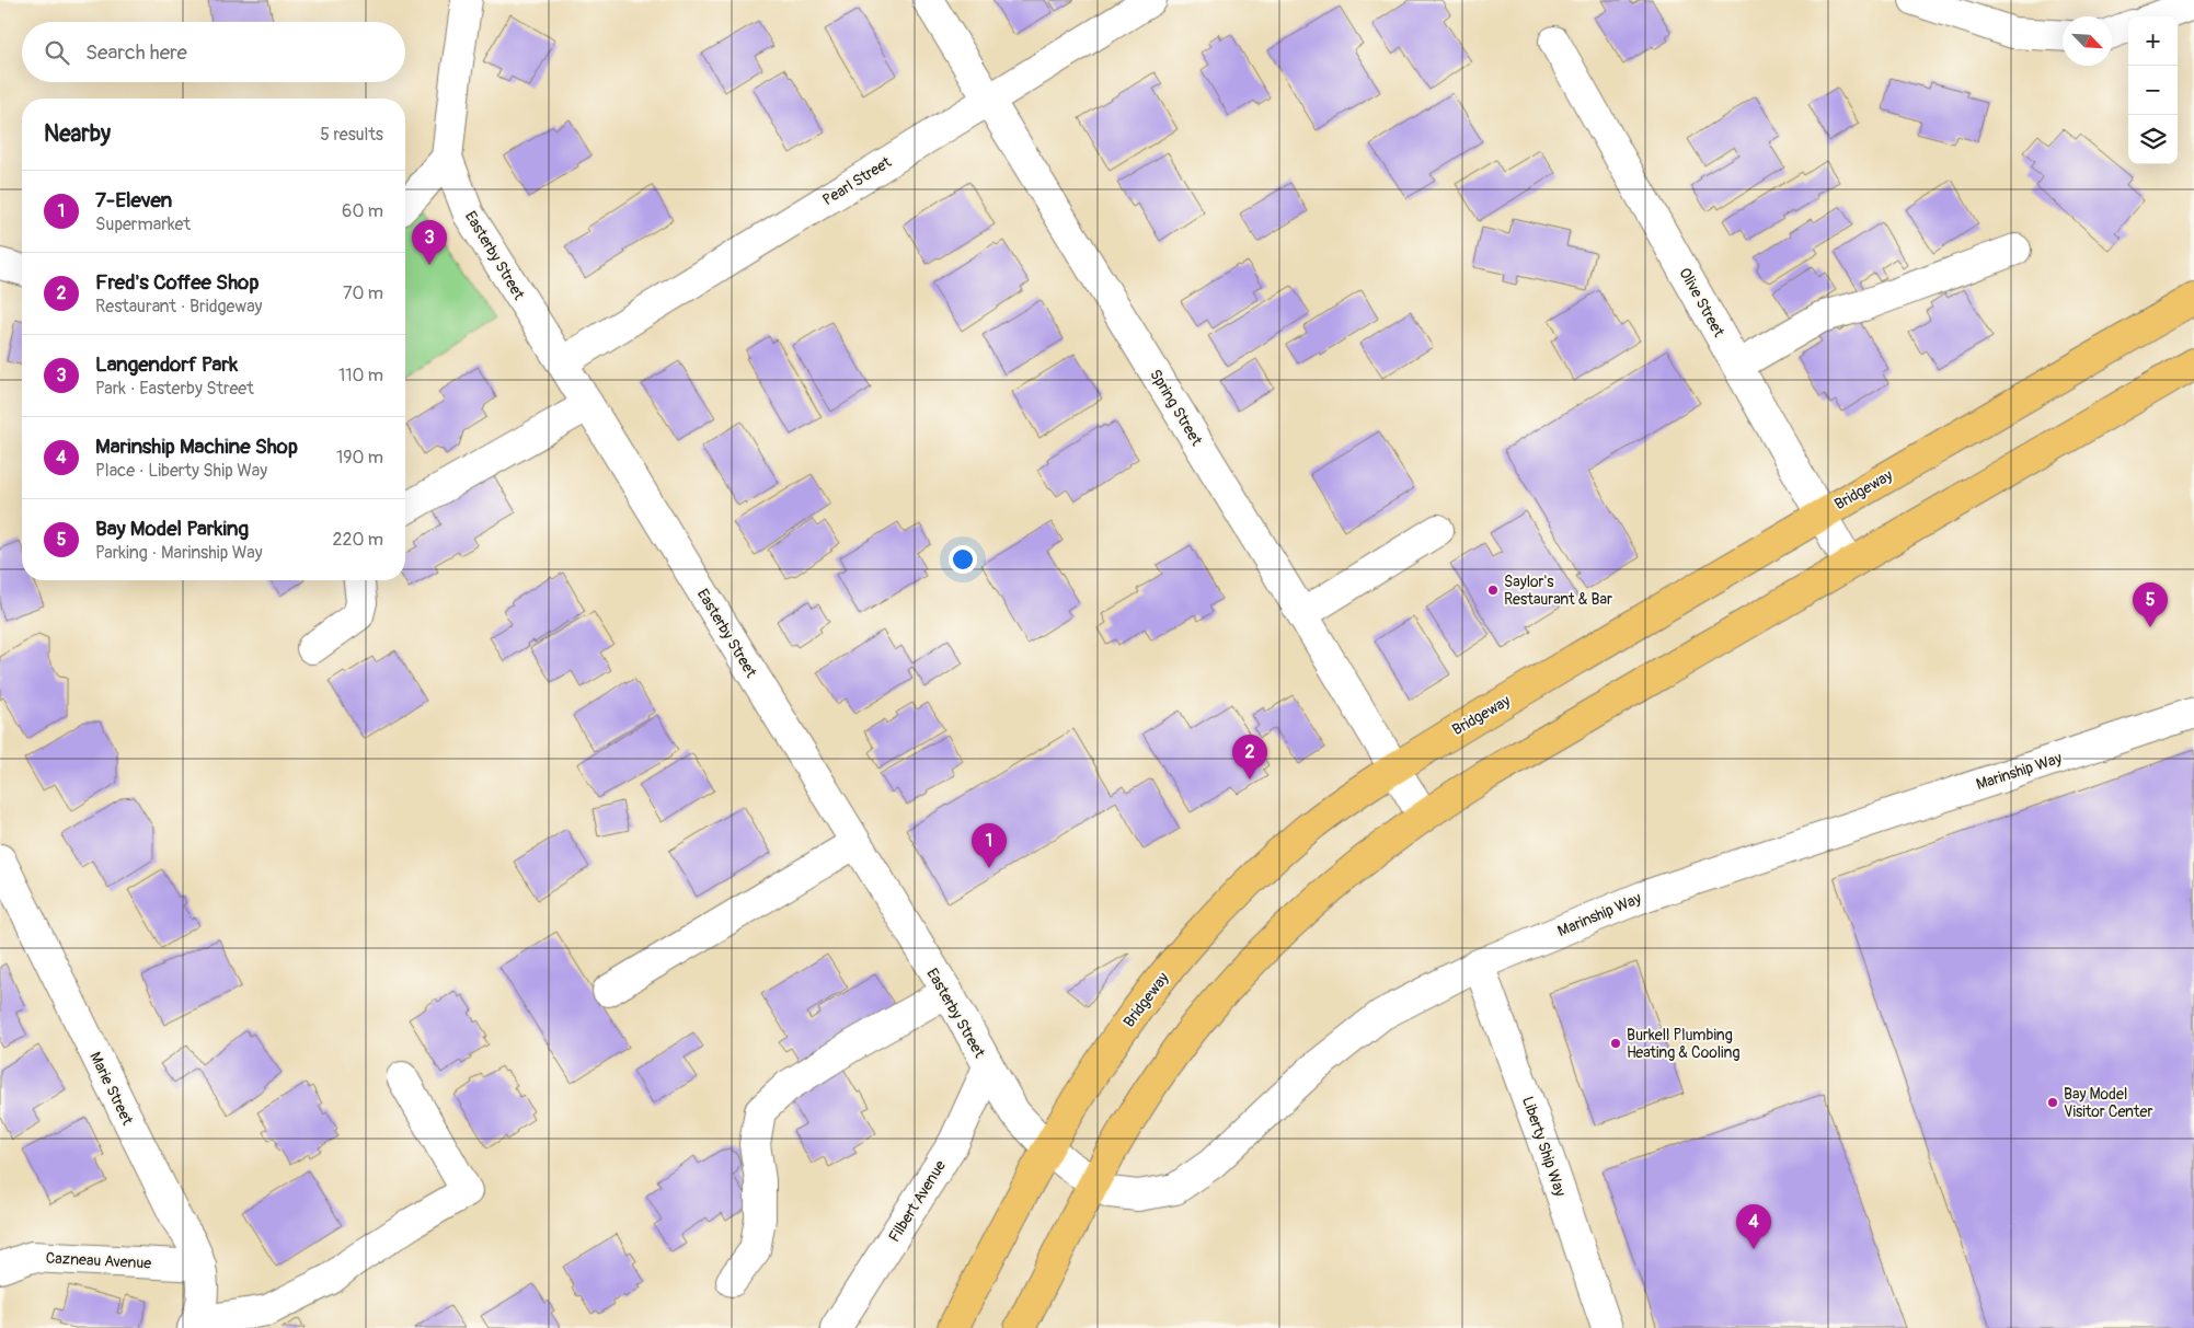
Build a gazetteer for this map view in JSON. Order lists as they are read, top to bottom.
{
  "streets": {
    "main road": ["Bridgeway"],
    "street": [
      "Pearl Street",
      "Easterby Street",
      "Olive Street",
      "Spring Street",
      "Marinship Way",
      "Marie Street",
      "Liberty Ship Way",
      "Filbert Avenue",
      "Cazneau Avenue"
    ]
  },
  "crossings": [
    ["Pearl Street", "Easterby Street"],
    ["Pearl Street", "Spring Street"],
    ["Easterby Street", "Bridgeway"],
    ["Easterby Street", "Marinship Way"],
    ["Easterby Street", "Filbert Avenue"],
    ["Olive Street", "Bridgeway"],
    ["Spring Street", "Bridgeway"],
    ["Bridgeway", "Marinship Way"],
    ["Marinship Way", "Liberty Ship Way"],
    ["Marie Street", "Cazneau Avenue"]
  ],
  "places": ["Saylor's Restaurant & Bar", "Burkell Plumbing Heating & Cooling", "Bay Model Visitor Center"],
  "north": "bottom right",
  "page": {
    "map_buttons": ["+", "−"],
    "search": "Search here",
    "heading": ["Nearby", "5 results"],
    "list": [
      {
        "mark": "1",
        "name": "7-Eleven",
        "note": "Supermarket",
        "value": "60 m"
      },
      {
        "mark": "2",
        "name": "Fred's Coffee Shop",
        "note": "Restaurant · Bridgeway",
        "value": "70 m"
      },
      {
        "mark": "3",
        "name": "Langendorf Park",
        "note": "Park · Easterby Street",
        "value": "110 m"
      },
      {
        "mark": "4",
        "name": "Marinship Machine Shop",
        "note": "Place · Liberty Ship Way",
        "value": "190 m"
      },
      {
        "mark": "5",
        "name": "Bay Model Parking",
        "note": "Parking · Marinship Way",
        "value": "220 m"
      }
    ],
    "pins": [
      "3",
      "5",
      "2",
      "1",
      "4"
    ]
  }
}
